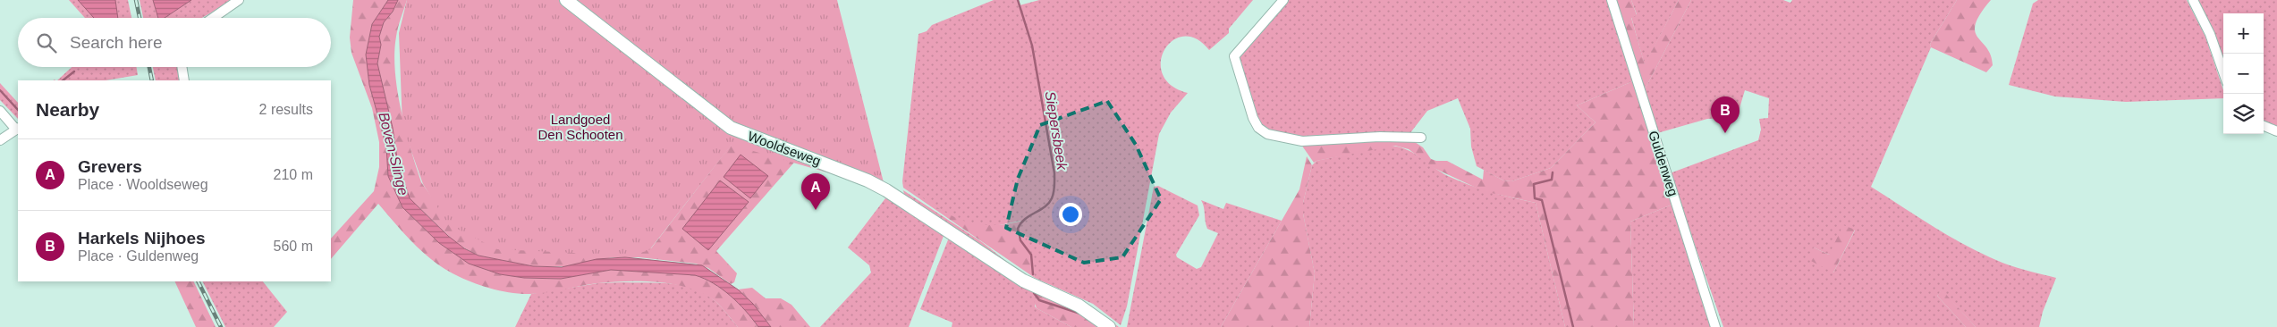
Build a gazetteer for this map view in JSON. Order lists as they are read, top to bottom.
{
  "streets": {
    "main road": ["Wooldseweg"],
    "street": ["Guldenweg"]
  },
  "water": ["Siepersbeek", "Boven-Slinge"],
  "parks": ["Landgoed Den Schooten"],
  "page": {
    "map_buttons": ["+", "−"],
    "search": "Search here",
    "heading": ["Nearby", "2 results"],
    "pins": ["B", "A"],
    "list": [
      {
        "mark": "A",
        "name": "Grevers",
        "note": "Place · Wooldseweg",
        "value": "210 m"
      },
      {
        "mark": "B",
        "name": "Harkels Nijhoes",
        "note": "Place · Guldenweg",
        "value": "560 m"
      }
    ]
  }
}
